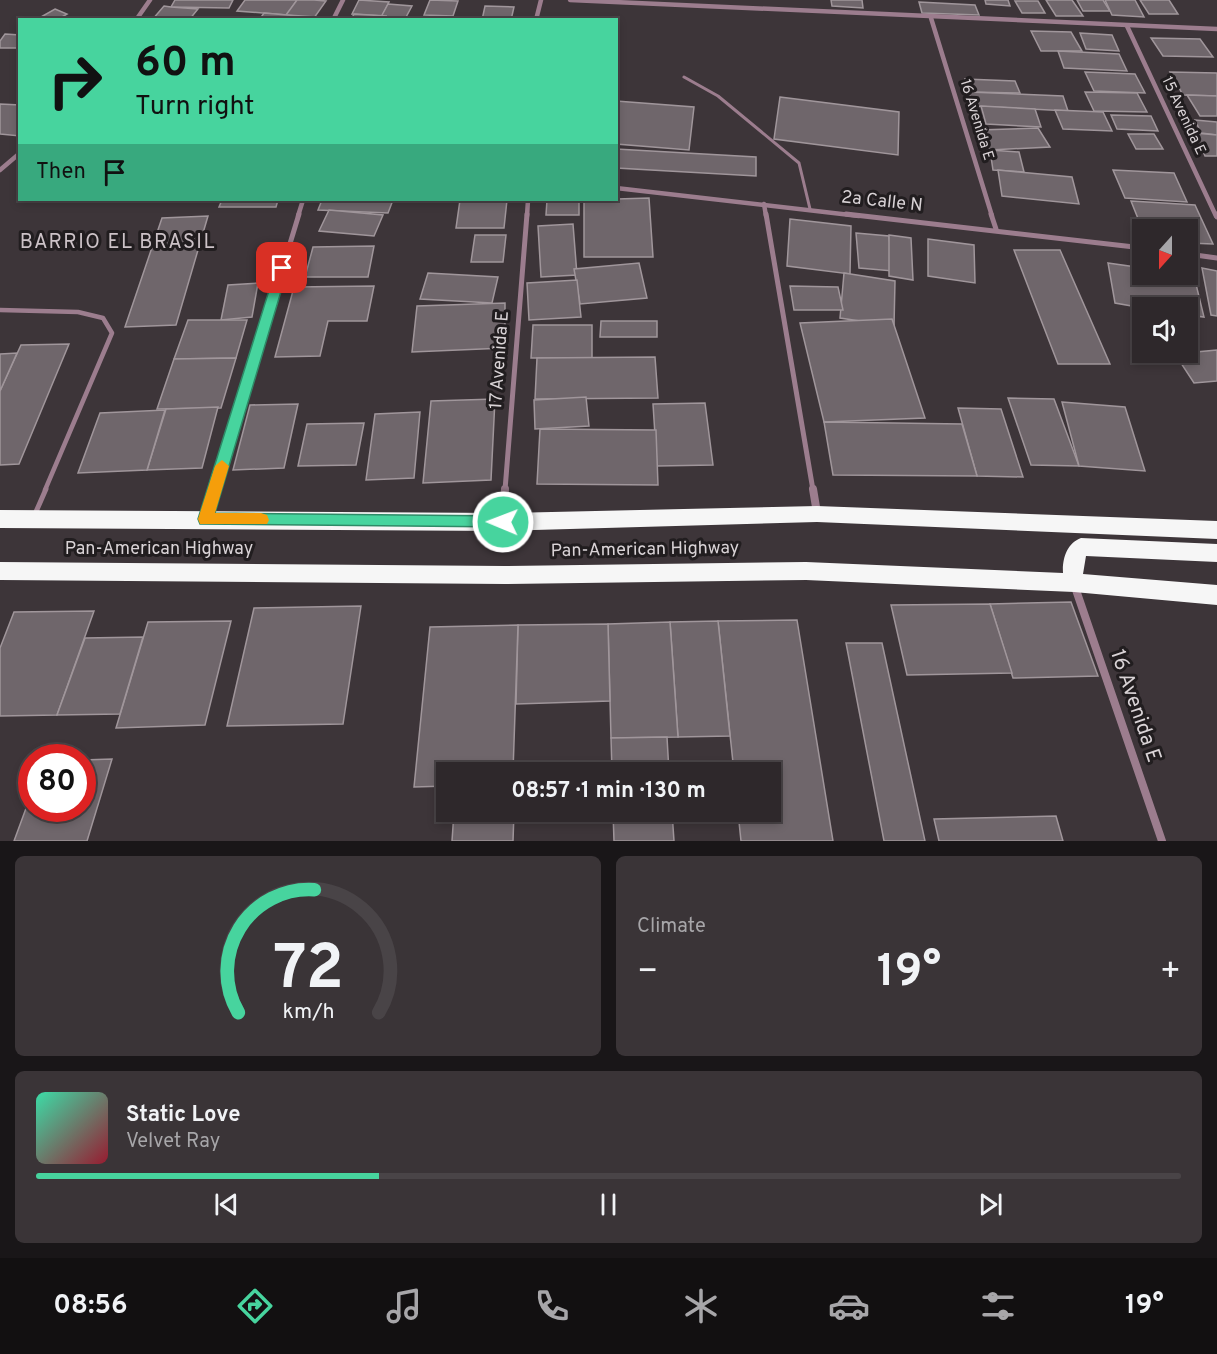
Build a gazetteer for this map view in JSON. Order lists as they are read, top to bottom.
{
  "streets": {
    "highway": ["Pan-American Highway"],
    "street": [
      "15 Avenida E",
      "16 Avenida E",
      "2a Calle N",
      "17 Avenida E"
    ]
  },
  "crossings": [
    ["16 Avenida E", "2a Calle N"],
    ["16 Avenida E", "Pan-American Highway"],
    ["17 Avenida E", "Pan-American Highway"]
  ],
  "districts": ["BARRIO EL BRASIL"],
  "north": "bottom",
  "page": {
    "turn": ["60 m", "Turn right"],
    "then": "Then",
    "limit": "80",
    "trip": "08:57 · 1 min · 130 m",
    "tile": "Climate",
    "heat": ["−", "19°", "+"],
    "song": ["Static Love", "Velvet Ray"],
    "tabs": ["08:56", "19°"],
    "gauge": ["72", "km/h"]
  }
}
